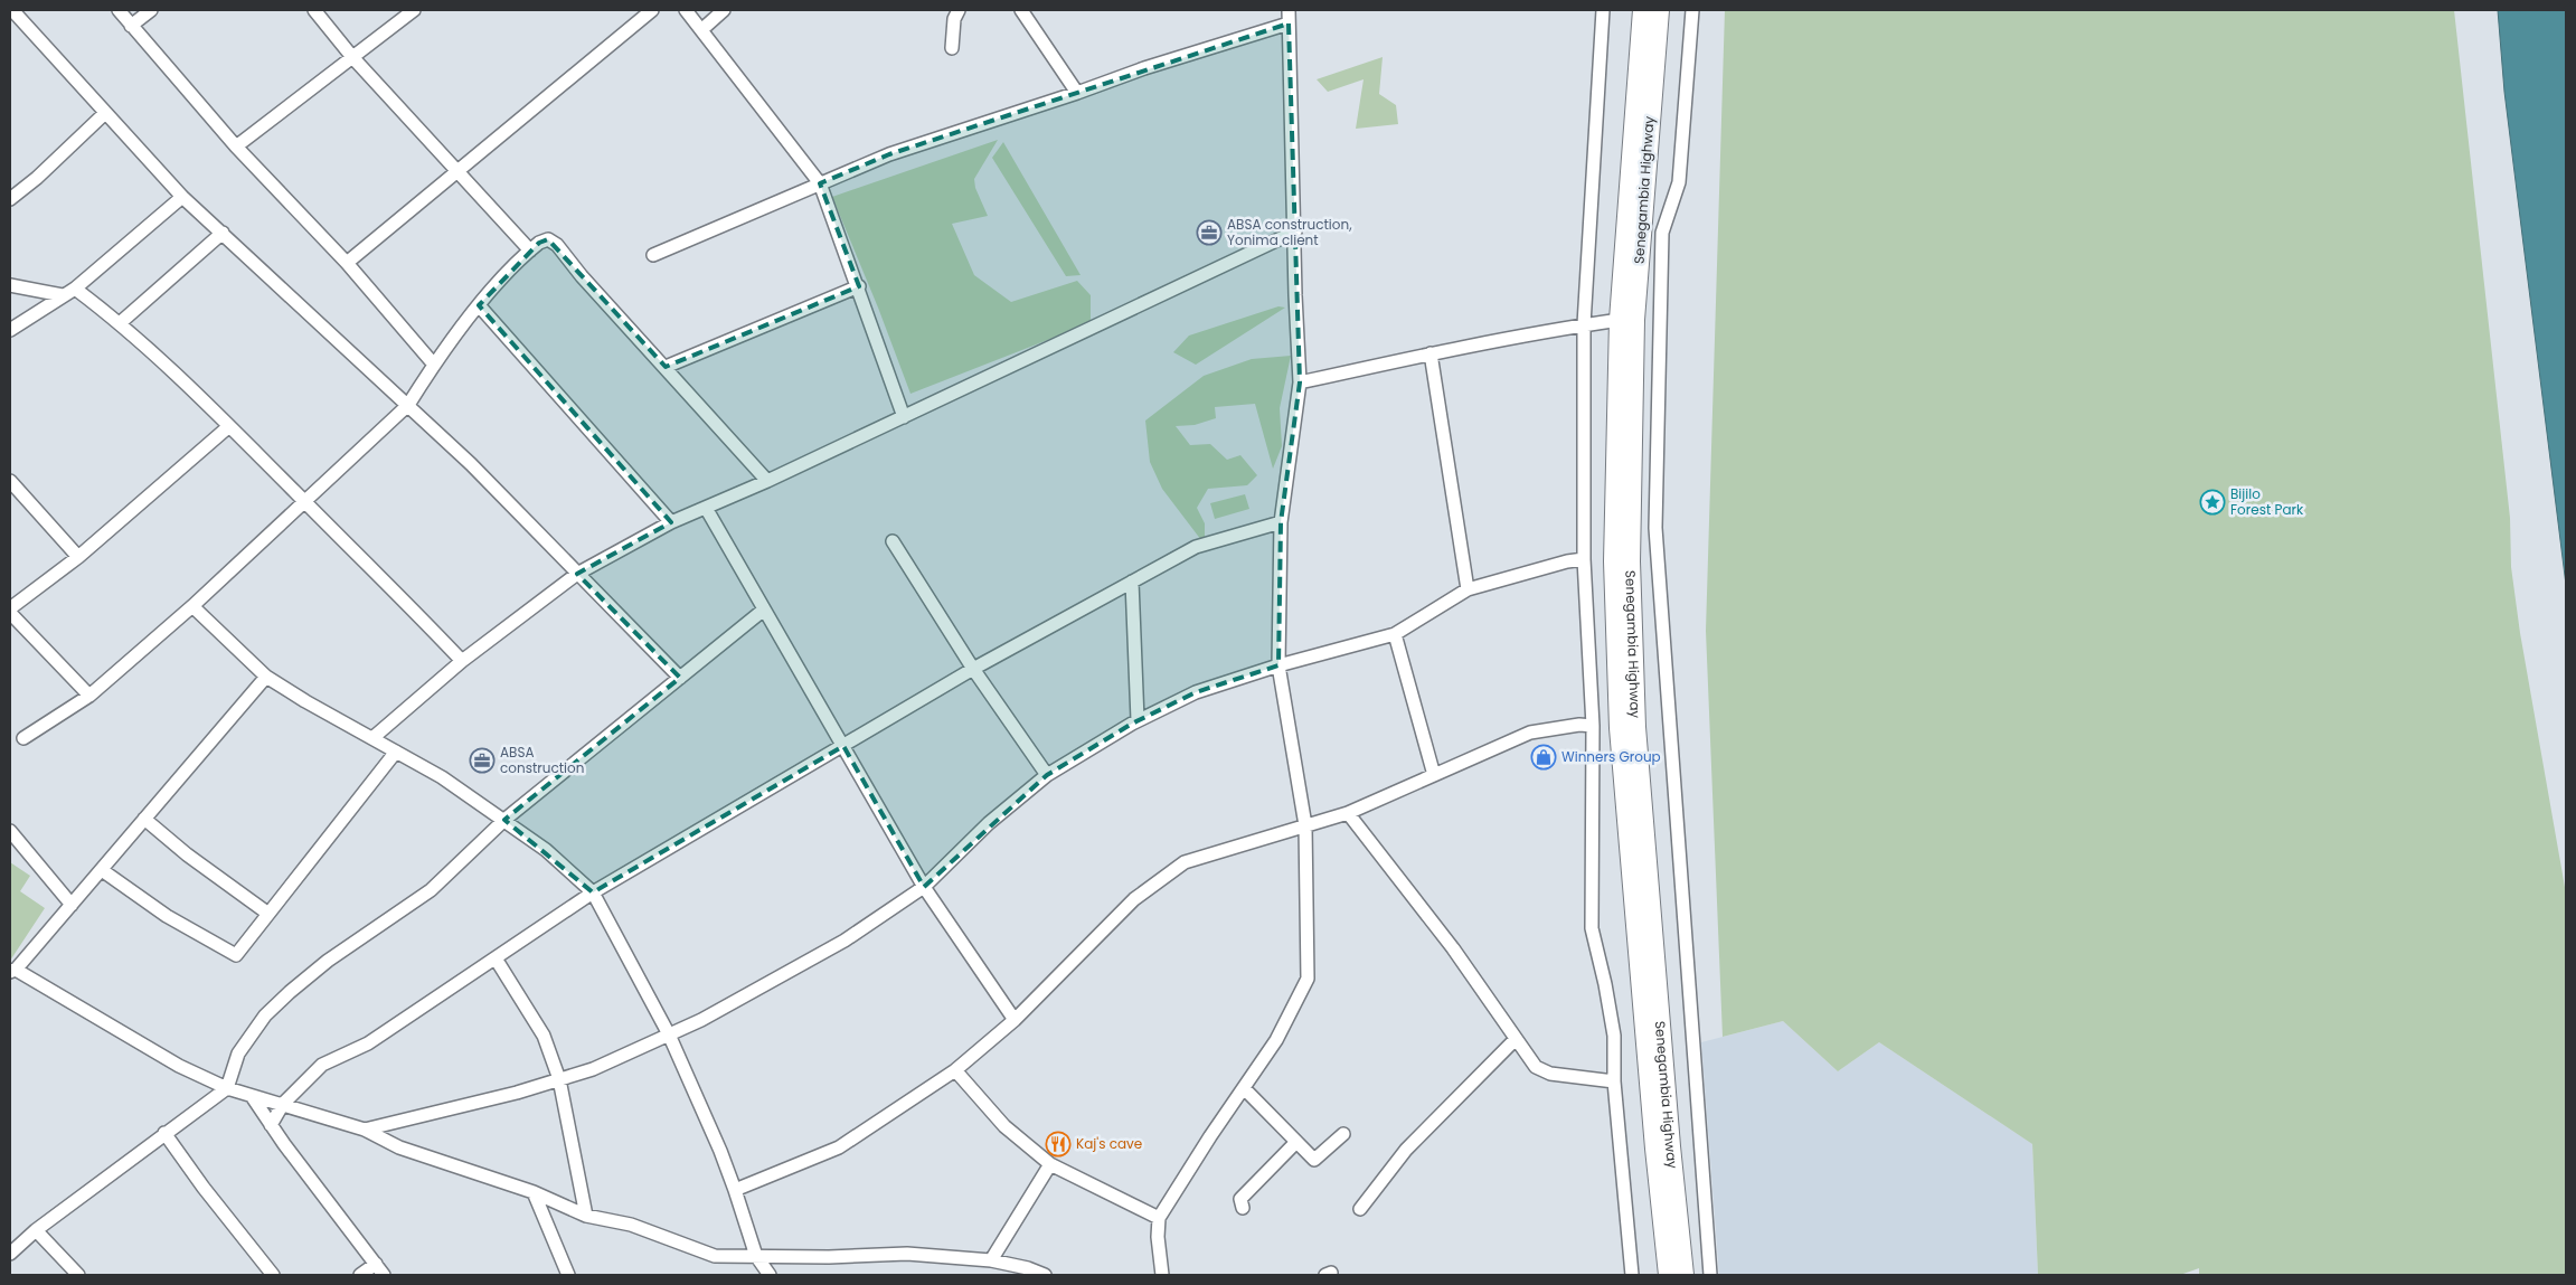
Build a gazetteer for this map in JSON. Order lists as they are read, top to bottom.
{
  "streets": {
    "main road": ["Senegambia Highway"]
  },
  "places": {
    "office": ["ABSA construction, Yonima client", "ABSA construction"],
    "place": ["Bijilo Forest Park"],
    "shop": ["Winners Group"],
    "restaurant": ["Kaj's cave"]
  }
}
